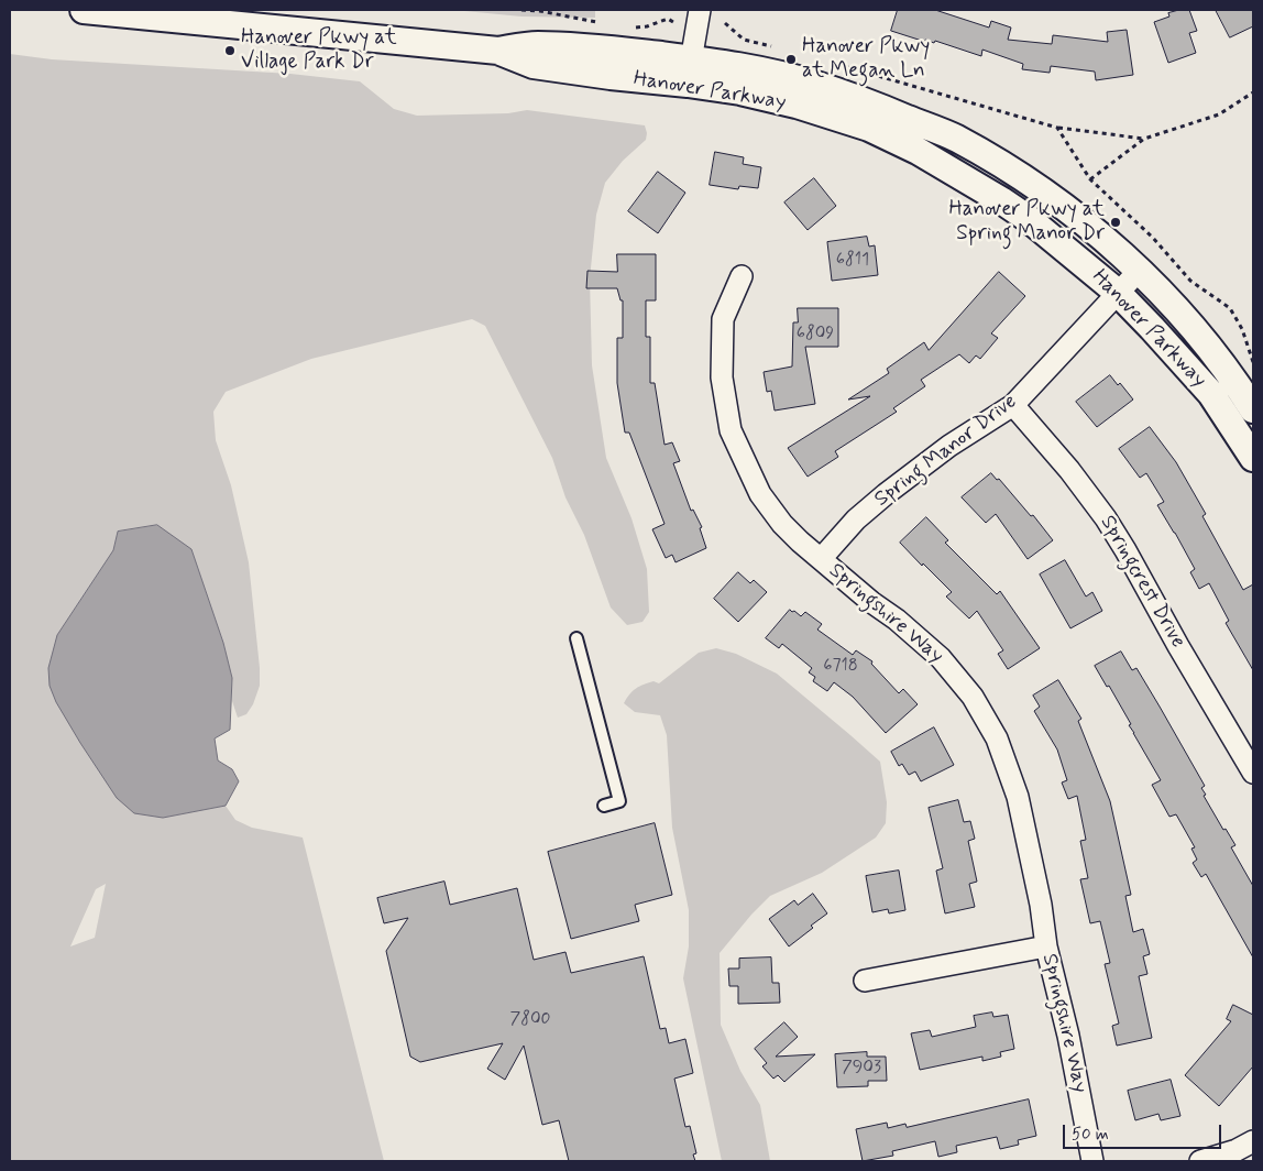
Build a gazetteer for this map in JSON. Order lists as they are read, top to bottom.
{
  "streets": {
    "street": [
      "Hanover Parkway",
      "Spring Manor Drive",
      "Springcrest Drive",
      "Springshire Way"
    ]
  },
  "crossings": [
    ["Hanover Parkway", "Spring Manor Drive"],
    ["Spring Manor Drive", "Springcrest Drive"],
    ["Spring Manor Drive", "Springshire Way"]
  ],
  "places": ["Hanover Pkwy at Village Park Dr", "Hanover Pkwy at Megan Ln", "Hanover Pkwy at Spring Manor Dr"],
  "house_numbers": [
    "6811",
    "6809",
    "6718",
    "7800",
    "7903"
  ],
  "scale_bar": "50 m"
}
